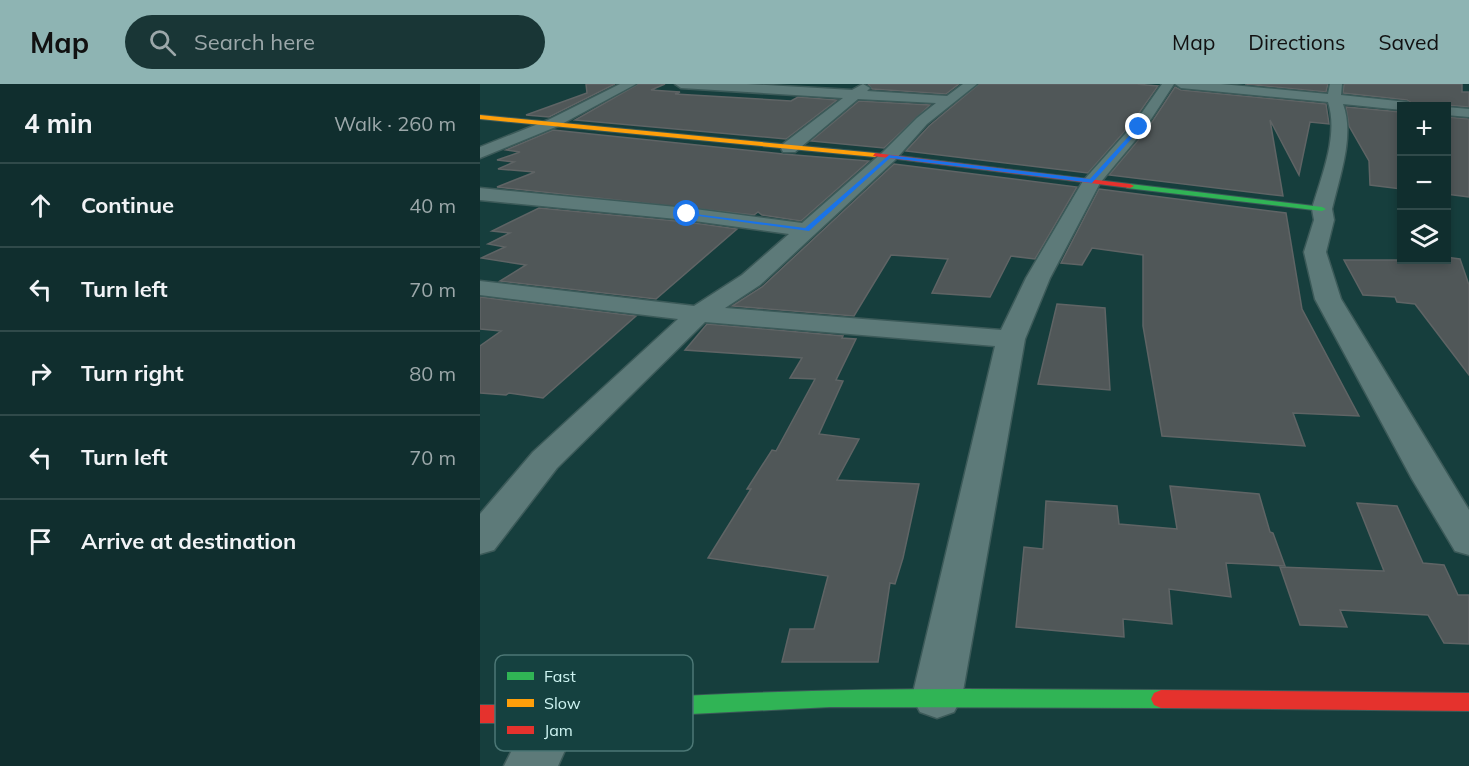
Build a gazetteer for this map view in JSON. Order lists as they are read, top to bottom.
{
  "legend": ["Fast", "Slow", "Jam"],
  "page": {
    "header": "Map",
    "search": "Search here",
    "nav": ["Map", "Directions", "Saved"],
    "heading": ["4 min", "Walk · 260 m"],
    "map_buttons": ["+", "−"],
    "list": [
      ["Continue", "40 m"],
      ["Turn left", "70 m"],
      ["Turn right", "80 m"],
      ["Turn left", "70 m"],
      "Arrive at destination"
    ]
  }
}
